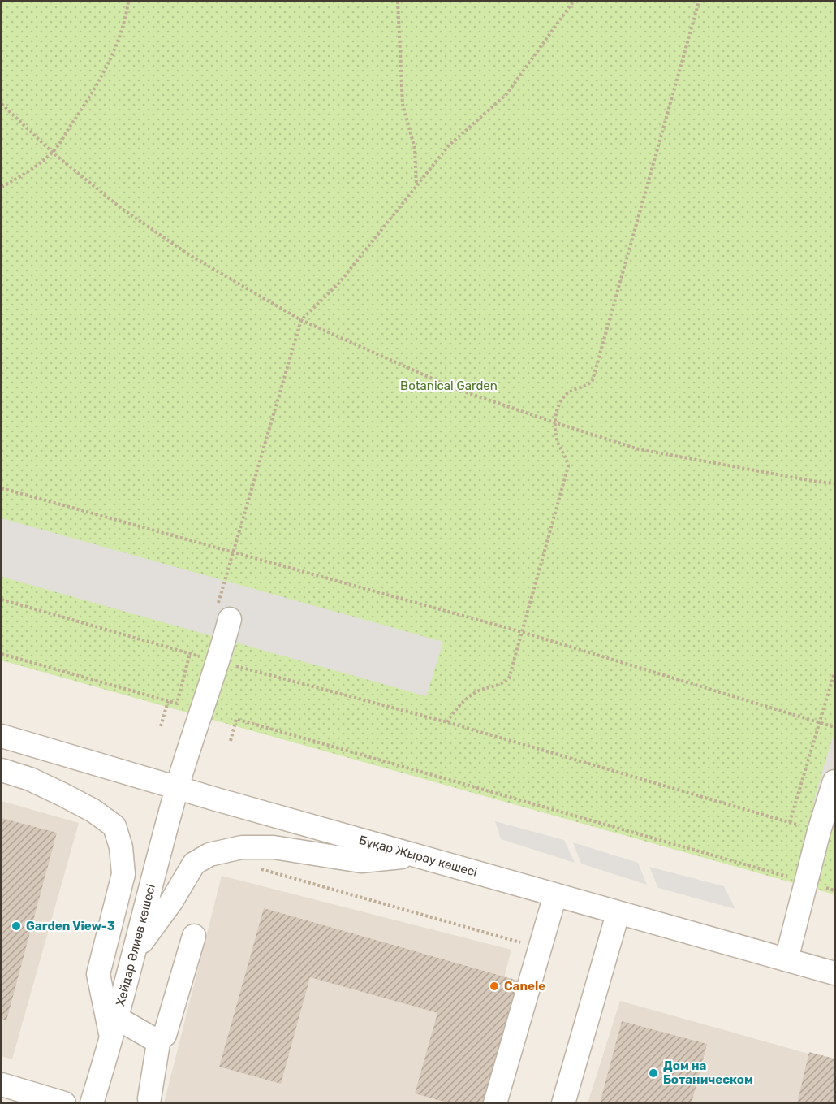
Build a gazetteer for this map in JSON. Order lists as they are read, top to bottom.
{
  "streets": {
    "street": ["Бұқар Жырау көшесі", "Хейдар Әлиев көшесі"]
  },
  "crossings": [
    ["Бұқар Жырау көшесі", "Хейдар Әлиев көшесі"]
  ],
  "parks": ["Botanical Garden"],
  "places": ["Garden View-3", "Canele", "Дом на Ботаническом"]
}
